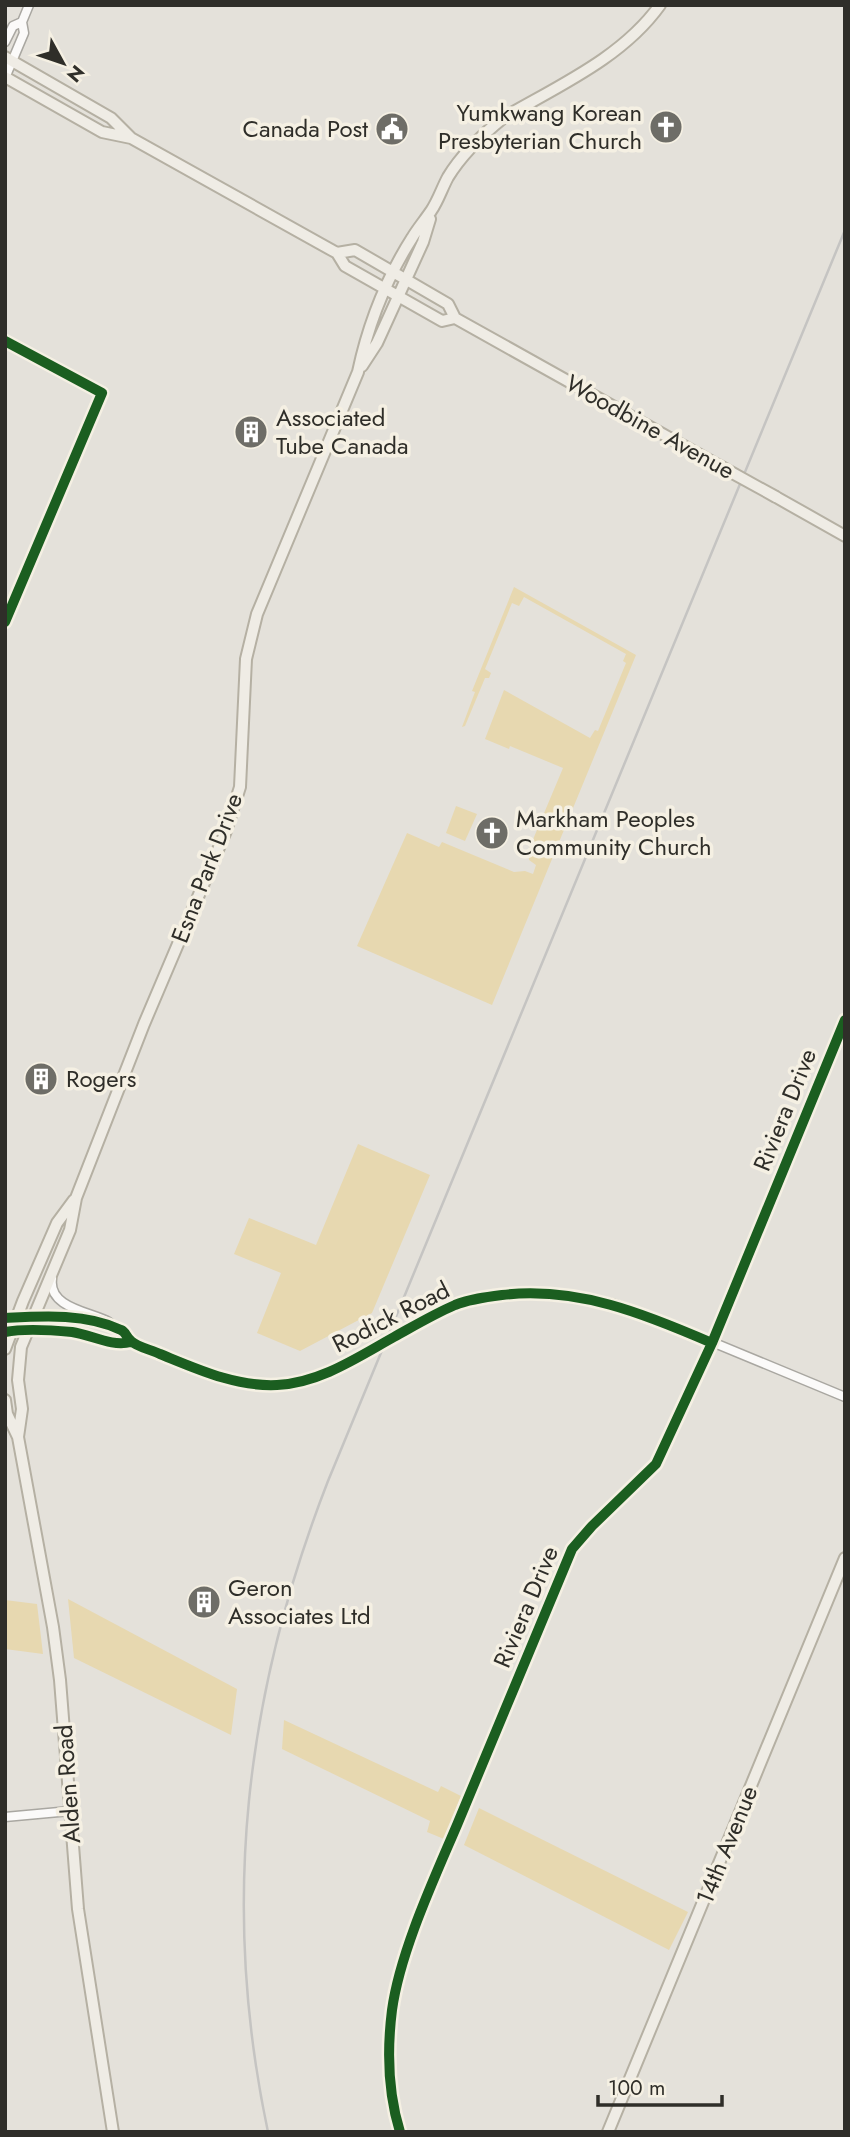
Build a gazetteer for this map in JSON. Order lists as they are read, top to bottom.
{
  "streets": {
    "main road": [
      "Woodbine Avenue",
      "Esna Park Drive",
      "Alden Road",
      "14th Avenue"
    ],
    "street": ["Riviera Drive", "Rodick Road"]
  },
  "crossings": [
    ["Woodbine Avenue", "Esna Park Drive"],
    ["Esna Park Drive", "Rodick Road"],
    ["Esna Park Drive", "Alden Road"],
    ["Riviera Drive", "Rodick Road"],
    ["Rodick Road", "Alden Road"]
  ],
  "places": {
    "church": ["Yumkwang Korean Presbyterian Church", "Markham Peoples Community Church"],
    "public building": ["Canada Post"],
    "building": ["Associated Tube Canada", "Rogers", "Geron Associates Ltd"]
  },
  "scale_bar": "100 m",
  "north": "bottom right"
}
